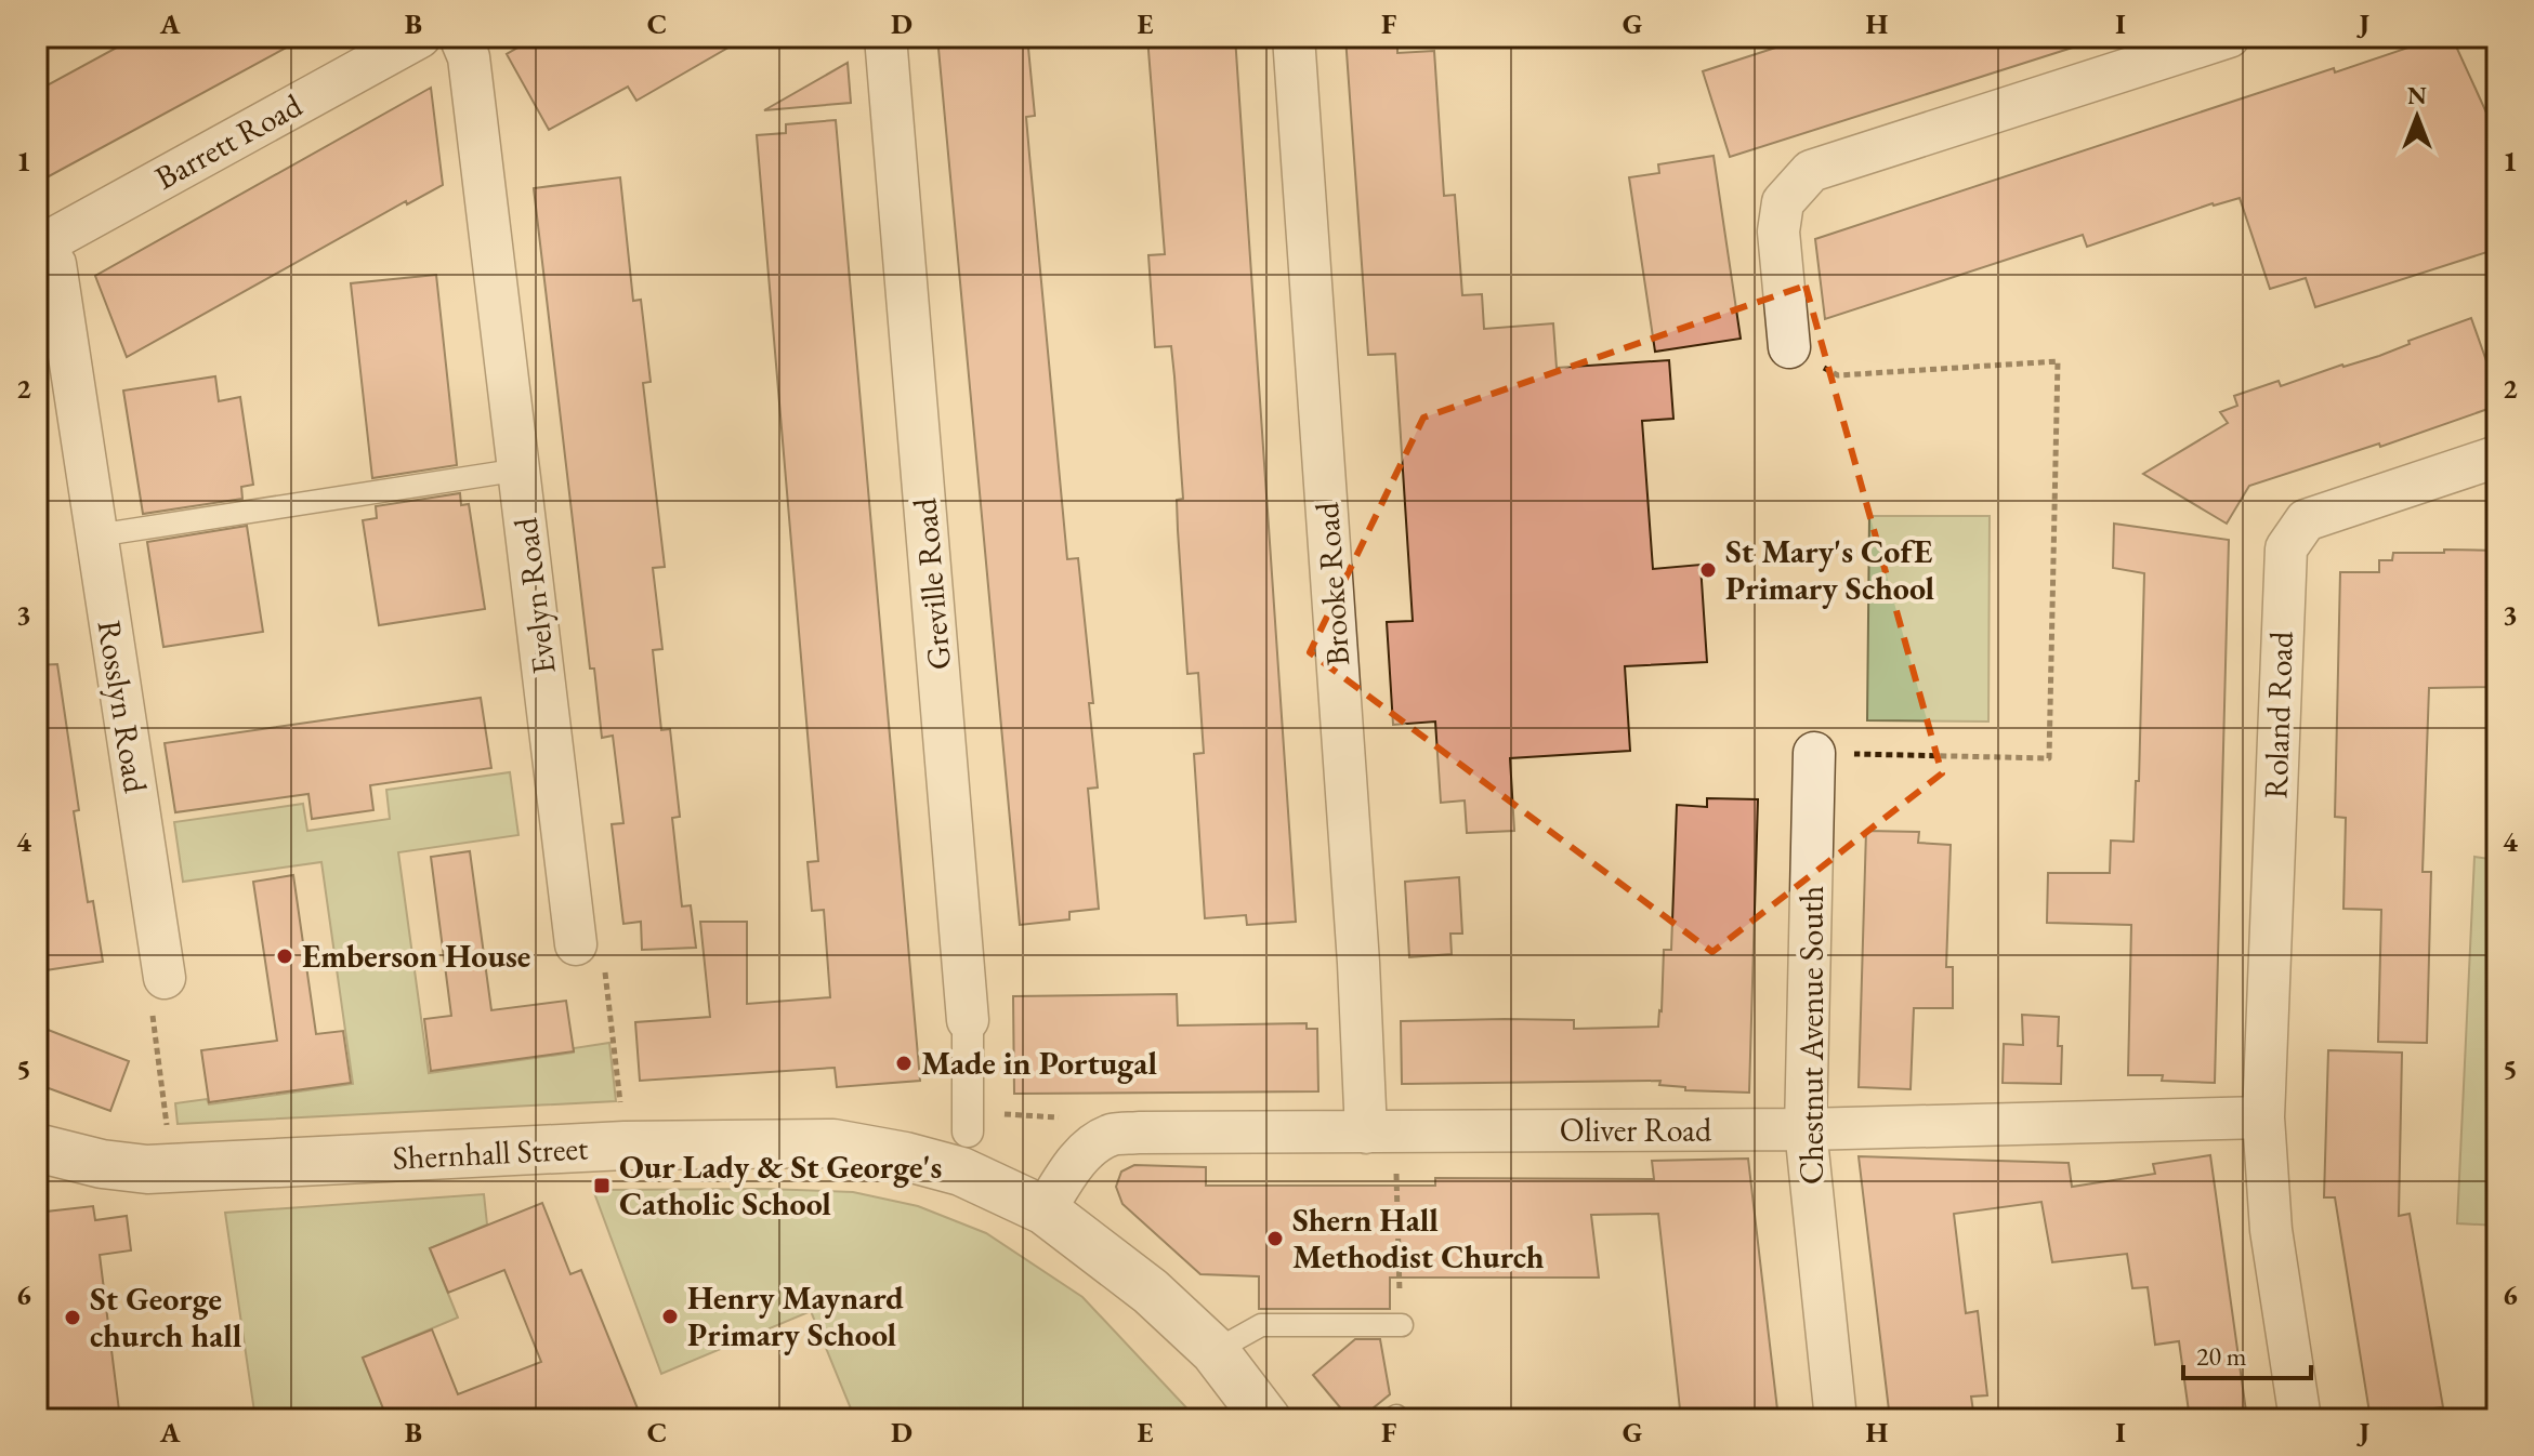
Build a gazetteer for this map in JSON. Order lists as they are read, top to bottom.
{
  "streets": {
    "street": [
      "Barrett Road",
      "Greville Road",
      "Brooke Road",
      "Evelyn Road",
      "Rosslyn Road",
      "Roland Road",
      "Chestnut Avenue South",
      "Oliver Road",
      "Shernhall Street"
    ]
  },
  "crossings": [
    ["Barrett Road", "Rosslyn Road"],
    ["Brooke Road", "Oliver Road"],
    ["Roland Road", "Oliver Road"],
    ["Chestnut Avenue South", "Oliver Road"],
    ["Oliver Road", "Shernhall Street"]
  ],
  "places": {
    "other": [
      "St Mary's CofE Primary School",
      "Emberson House",
      "Made in Portugal",
      "Shern Hall Methodist Church",
      "Henry Maynard Primary School",
      "St George church hall"
    ],
    "transit": ["Our Lady & St George's Catholic School"]
  },
  "scale_bar": "20 m",
  "north": "top",
  "grid": {
    "columns": [
      "A",
      "B",
      "C",
      "D",
      "E",
      "F",
      "G",
      "H",
      "I",
      "J"
    ],
    "rows": [
      "1",
      "2",
      "3",
      "4",
      "5",
      "6"
    ]
  }
}
